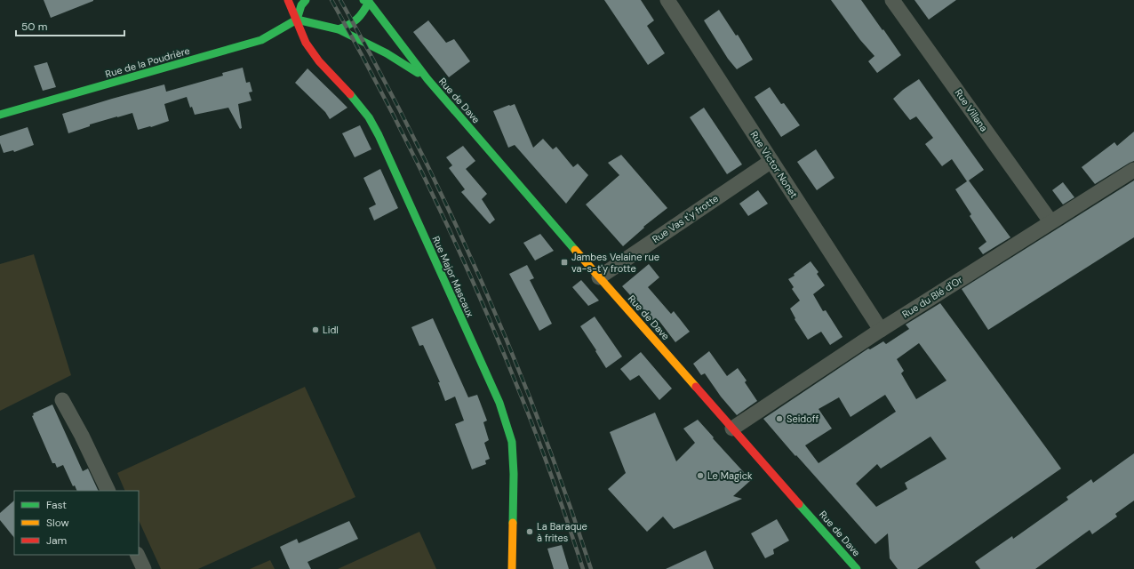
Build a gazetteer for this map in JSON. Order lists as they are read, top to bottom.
{
  "streets": {
    "main road": ["Rue de la Poudrière", "Rue de Dave", "Rue Major Mascaux"],
    "street": [
      "Rue Villana",
      "Rue Victor Nonet",
      "Rue Vas t'y frotte",
      "Rue du Blé d'Or"
    ]
  },
  "crossings": [
    ["Rue de la Poudrière", "Rue de Dave"],
    ["Rue de la Poudrière", "Rue Major Mascaux"],
    ["Rue de Dave", "Rue Vas t'y frotte"],
    ["Rue de Dave", "Rue Major Mascaux"],
    ["Rue de Dave", "Rue du Blé d'Or"],
    ["Rue Villana", "Rue du Blé d'Or"],
    ["Rue Victor Nonet", "Rue Vas t'y frotte"],
    ["Rue Victor Nonet", "Rue du Blé d'Or"]
  ],
  "places": {
    "transit": ["Jambes Velaine rue va-s-t'y frotte"],
    "other": [
      "Lidl",
      "Seidoff",
      "Le Magick",
      "La Baraque à frites"
    ]
  },
  "legend": ["Fast", "Slow", "Jam"],
  "scale_bar": "50 m"
}
